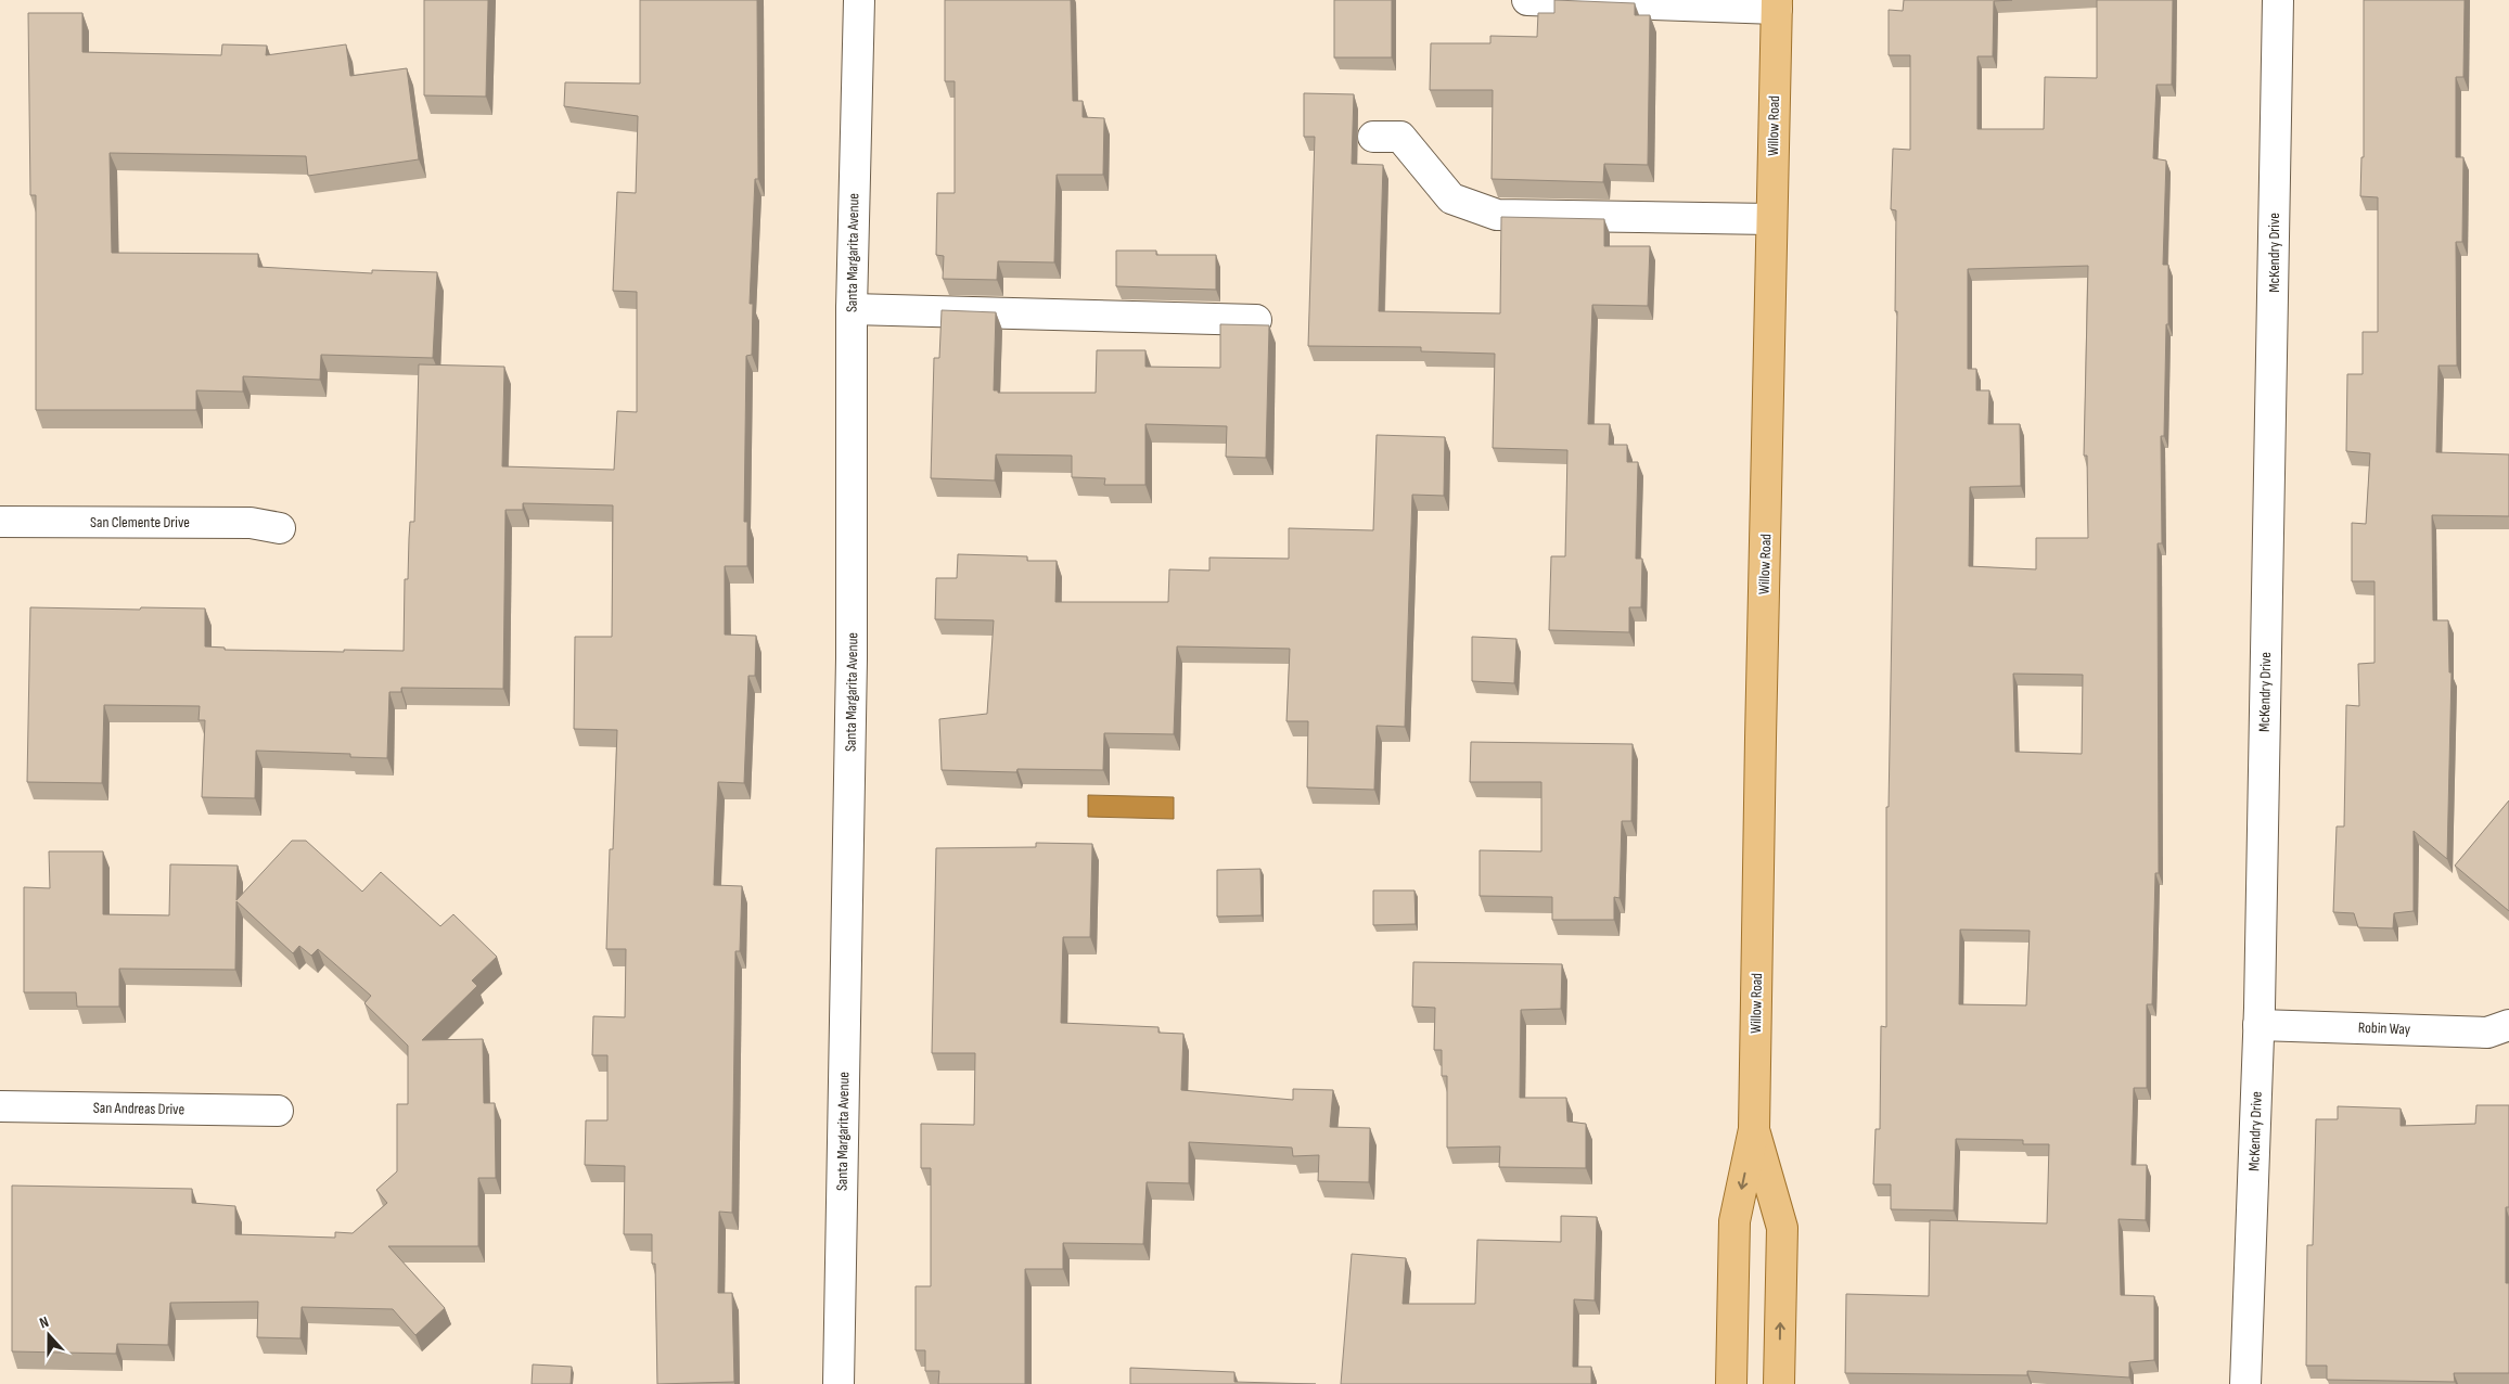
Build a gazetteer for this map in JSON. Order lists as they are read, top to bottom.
{
  "streets": {
    "main road": ["Willow Road"],
    "street": [
      "Santa Margarita Avenue",
      "McKendry Drive",
      "San Clemente Drive",
      "Robin Way",
      "San Andreas Drive"
    ]
  },
  "crossings": [
    ["McKendry Drive", "Robin Way"]
  ],
  "north": "top"
}
